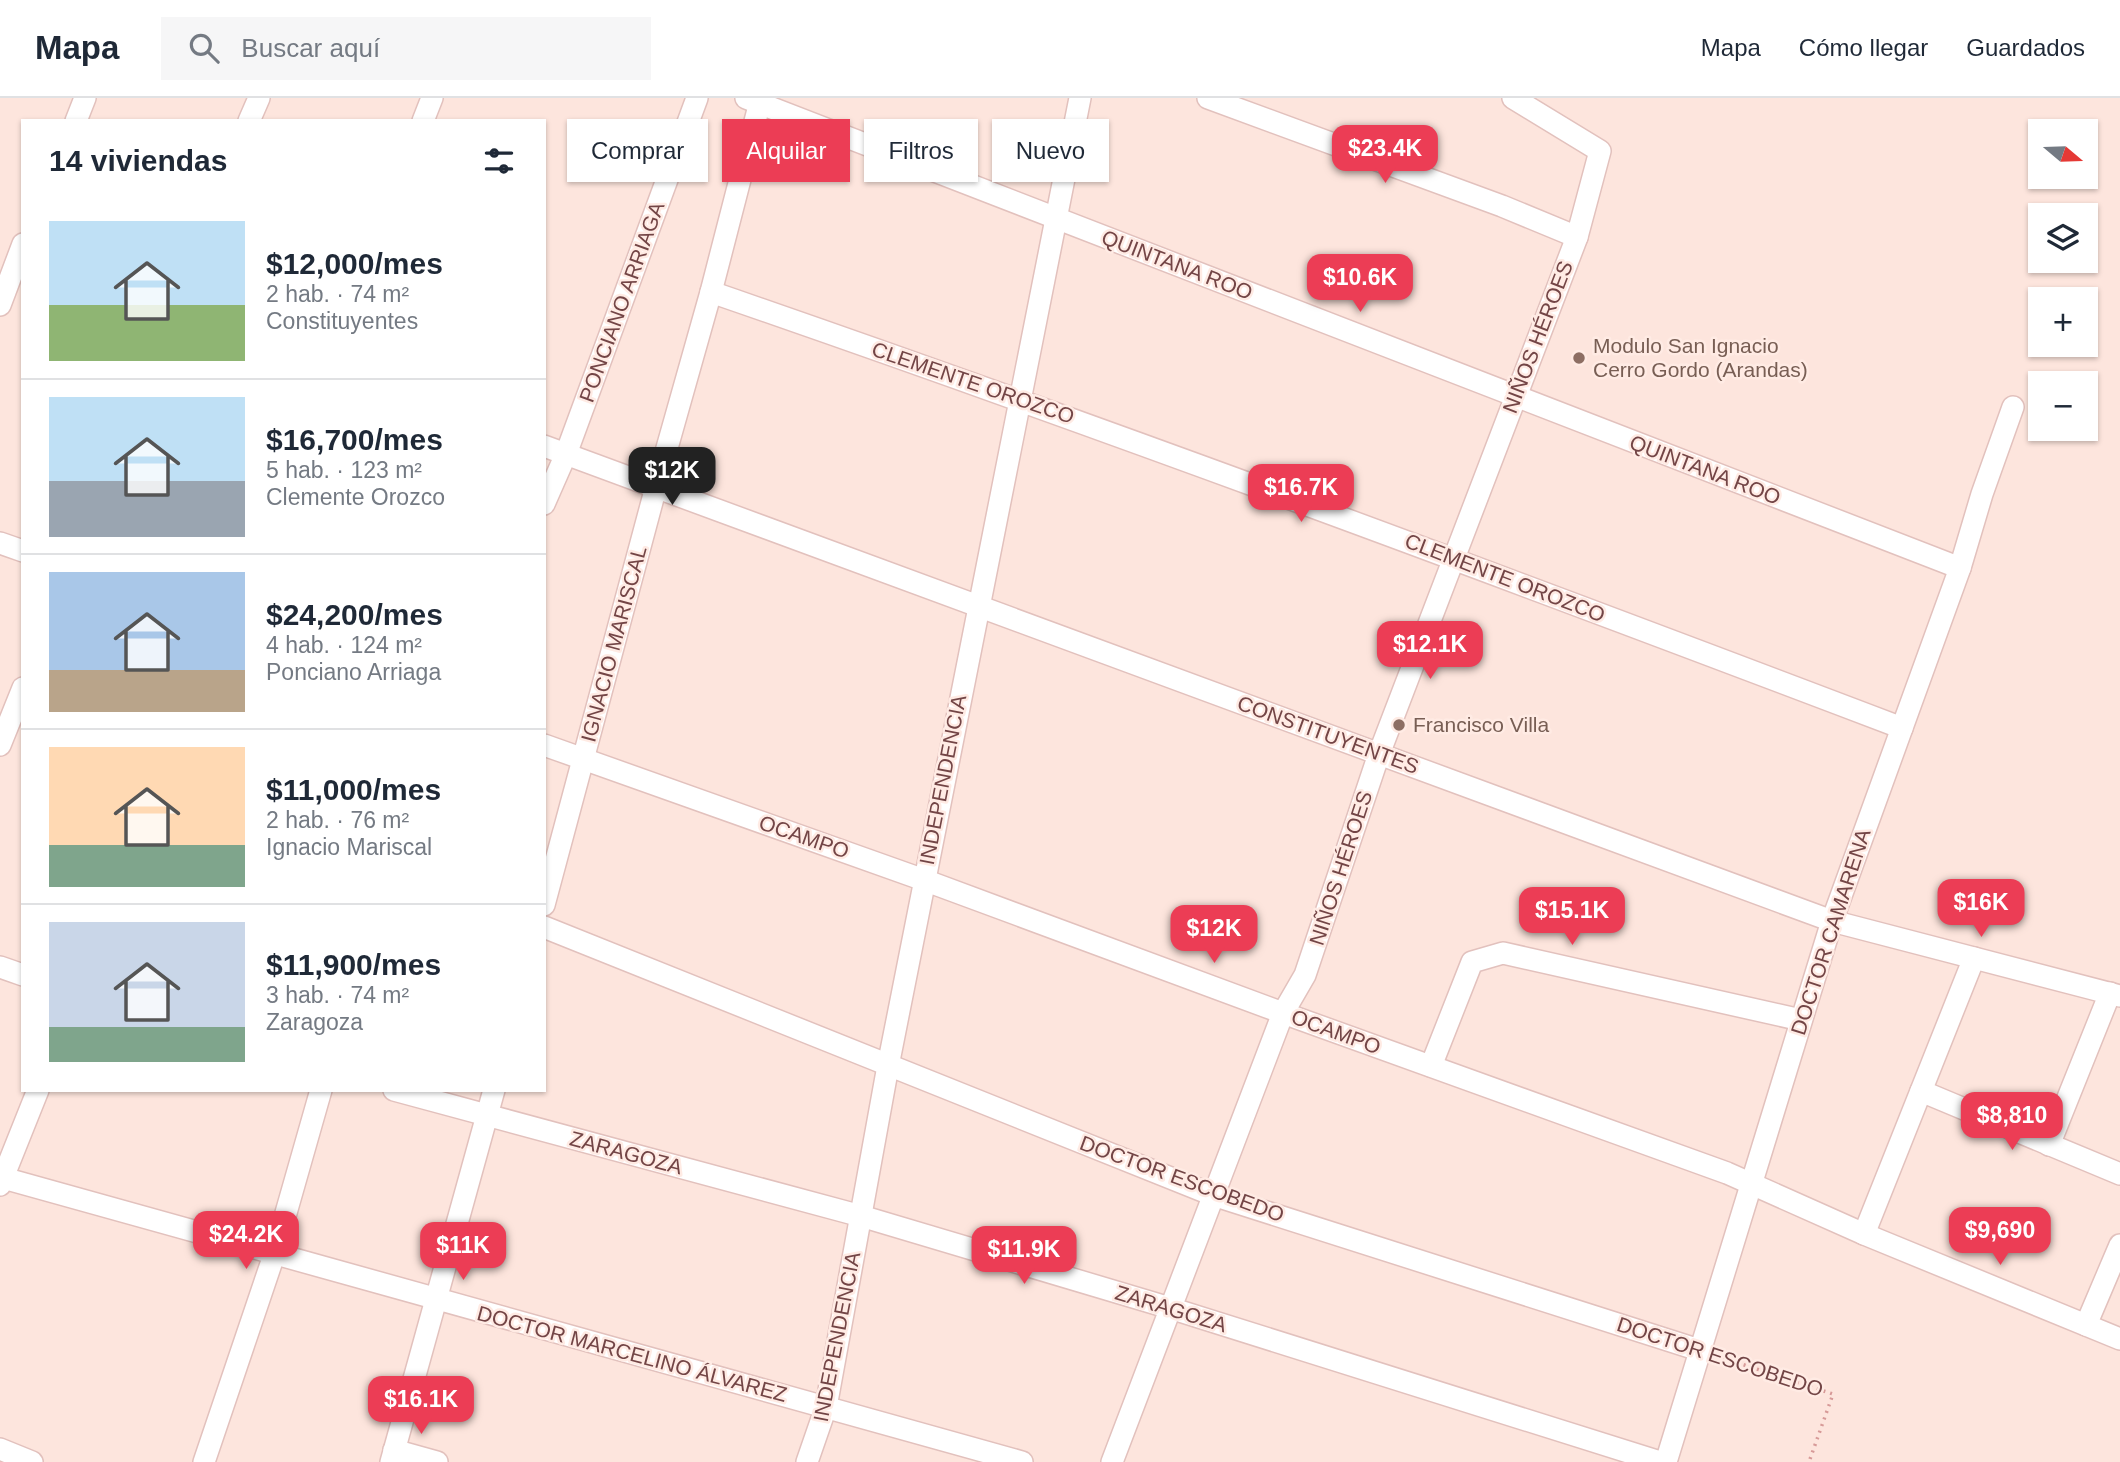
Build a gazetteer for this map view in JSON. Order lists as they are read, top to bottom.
{
  "streets": {
    "street": [
      "QUINTANA ROO",
      "PONCIANO ARRIAGA",
      "NIÑOS HÉROES",
      "CLEMENTE OROZCO",
      "IGNACIO MARISCAL",
      "CONSTITUYENTES",
      "INDEPENDENCIA",
      "OCAMPO",
      "DOCTOR CAMARENA",
      "ZARAGOZA",
      "DOCTOR ESCOBEDO",
      "DOCTOR MARCELINO ÁLVAREZ"
    ]
  },
  "crossings": [
    ["QUINTANA ROO", "NIÑOS HÉROES"],
    ["QUINTANA ROO", "IGNACIO MARISCAL"],
    ["QUINTANA ROO", "INDEPENDENCIA"],
    ["QUINTANA ROO", "DOCTOR CAMARENA"],
    ["PONCIANO ARRIAGA", "CONSTITUYENTES"],
    ["NIÑOS HÉROES", "CLEMENTE OROZCO"],
    ["NIÑOS HÉROES", "CONSTITUYENTES"],
    ["NIÑOS HÉROES", "OCAMPO"],
    ["NIÑOS HÉROES", "ZARAGOZA"],
    ["NIÑOS HÉROES", "DOCTOR ESCOBEDO"],
    ["CLEMENTE OROZCO", "IGNACIO MARISCAL"],
    ["CLEMENTE OROZCO", "INDEPENDENCIA"],
    ["CLEMENTE OROZCO", "DOCTOR CAMARENA"],
    ["IGNACIO MARISCAL", "CONSTITUYENTES"],
    ["IGNACIO MARISCAL", "OCAMPO"],
    ["CONSTITUYENTES", "INDEPENDENCIA"],
    ["CONSTITUYENTES", "DOCTOR CAMARENA"],
    ["INDEPENDENCIA", "OCAMPO"],
    ["INDEPENDENCIA", "ZARAGOZA"],
    ["INDEPENDENCIA", "DOCTOR ESCOBEDO"],
    ["INDEPENDENCIA", "DOCTOR MARCELINO ÁLVAREZ"],
    ["OCAMPO", "DOCTOR CAMARENA"],
    ["DOCTOR CAMARENA", "DOCTOR ESCOBEDO"]
  ],
  "places": ["Modulo San Ignacio Cerro Gordo (Arandas)", "Francisco Villa"],
  "north": "right",
  "page": {
    "header": "Mapa",
    "search": "Buscar aquí",
    "nav": ["Mapa", "Cómo llegar", "Guardados"],
    "map_buttons": ["+", "−"],
    "chip": [
      "Comprar",
      "Alquilar",
      "Filtros",
      "Nuevo"
    ],
    "heading": "14 viviendas",
    "price": [
      "$23.4K",
      "$10.6K",
      "$12K",
      "$16.7K",
      "$12.1K",
      "$16K",
      "$15.1K",
      "$12K",
      "$8,810",
      "$9,690",
      "$24.2K",
      "$11K",
      "$11.9K",
      "$16.1K"
    ],
    "list": [
      {
        "name": "$12,000/mes",
        "note": "2 hab. · 74 m² · Constituyentes"
      },
      {
        "name": "$16,700/mes",
        "note": "5 hab. · 123 m² · Clemente Orozco"
      },
      {
        "name": "$24,200/mes",
        "note": "4 hab. · 124 m² · Ponciano Arriaga"
      },
      {
        "name": "$11,000/mes",
        "note": "2 hab. · 76 m² · Ignacio Mariscal"
      },
      {
        "name": "$11,900/mes",
        "note": "3 hab. · 74 m² · Zaragoza"
      }
    ]
  }
}
